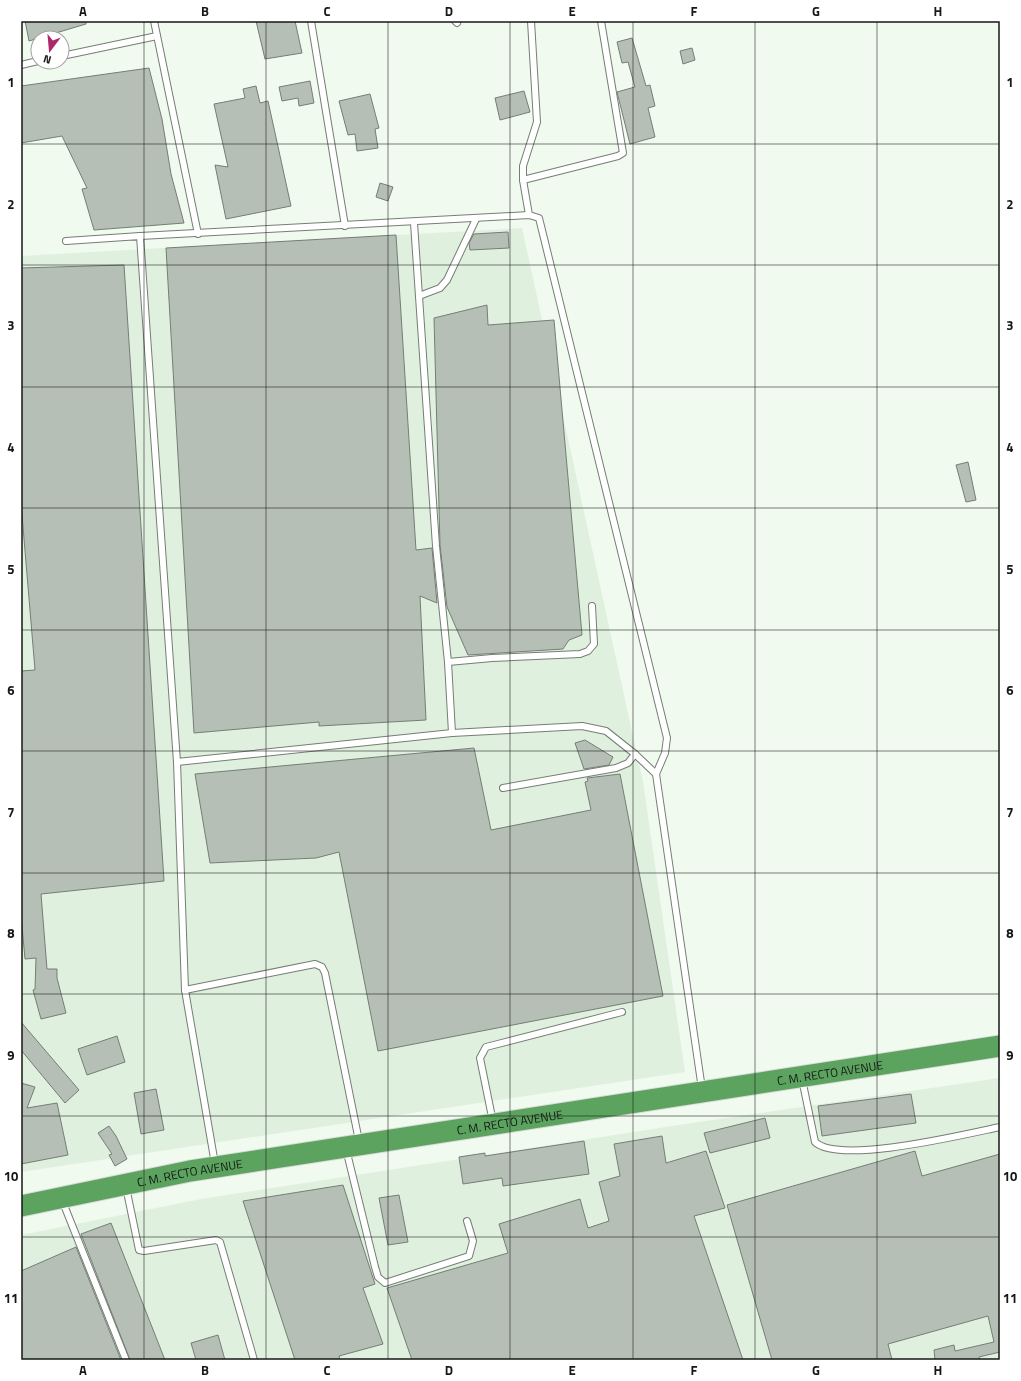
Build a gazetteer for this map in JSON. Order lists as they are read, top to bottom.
{
  "streets": {
    "highway": ["C. M. RECTO AVENUE"]
  },
  "north": "bottom",
  "grid": {
    "columns": [
      "A",
      "B",
      "C",
      "D",
      "E",
      "F",
      "G",
      "H"
    ],
    "rows": [
      "1",
      "2",
      "3",
      "4",
      "5",
      "6",
      "7",
      "8",
      "9",
      "10",
      "11"
    ]
  }
}
